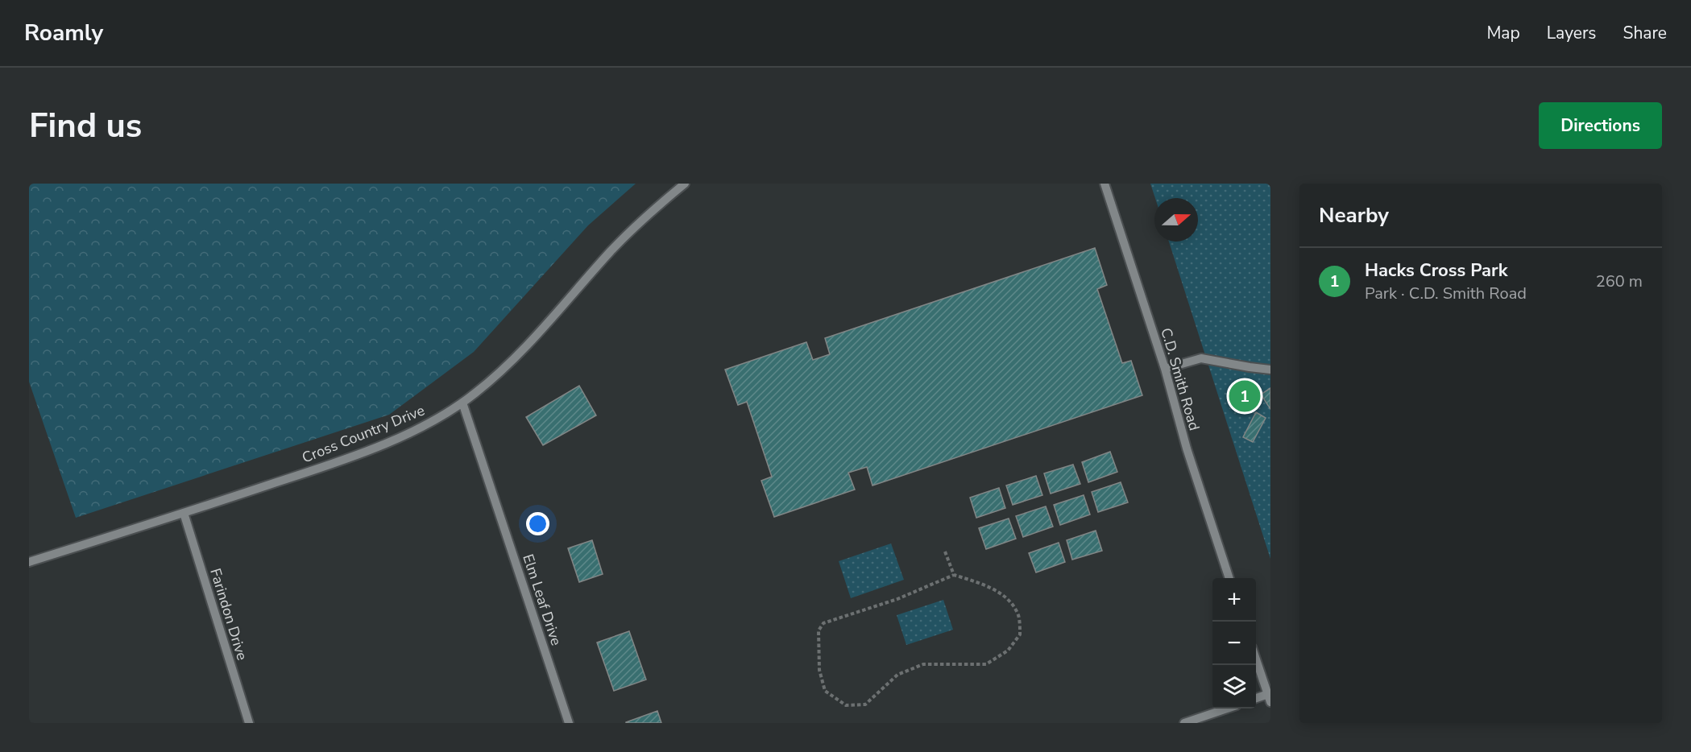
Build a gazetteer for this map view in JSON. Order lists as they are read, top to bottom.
{
  "streets": {
    "street": [
      "C.D. Smith Road",
      "Cross Country Drive",
      "Elm Leaf Drive",
      "Farindon Drive"
    ]
  },
  "crossings": [
    ["Cross Country Drive", "Elm Leaf Drive"],
    ["Cross Country Drive", "Farindon Drive"]
  ],
  "north": "right",
  "page": {
    "header": "Roamly",
    "nav": ["Map", "Layers", "Share"],
    "buttons": "Directions",
    "title": "Find us",
    "heading": "Nearby",
    "list": [
      {
        "mark": "1",
        "name": "Hacks Cross Park",
        "note": "Park · C.D. Smith Road",
        "value": "260 m"
      }
    ],
    "pins": "1",
    "map_buttons": ["+", "−"]
  }
}
